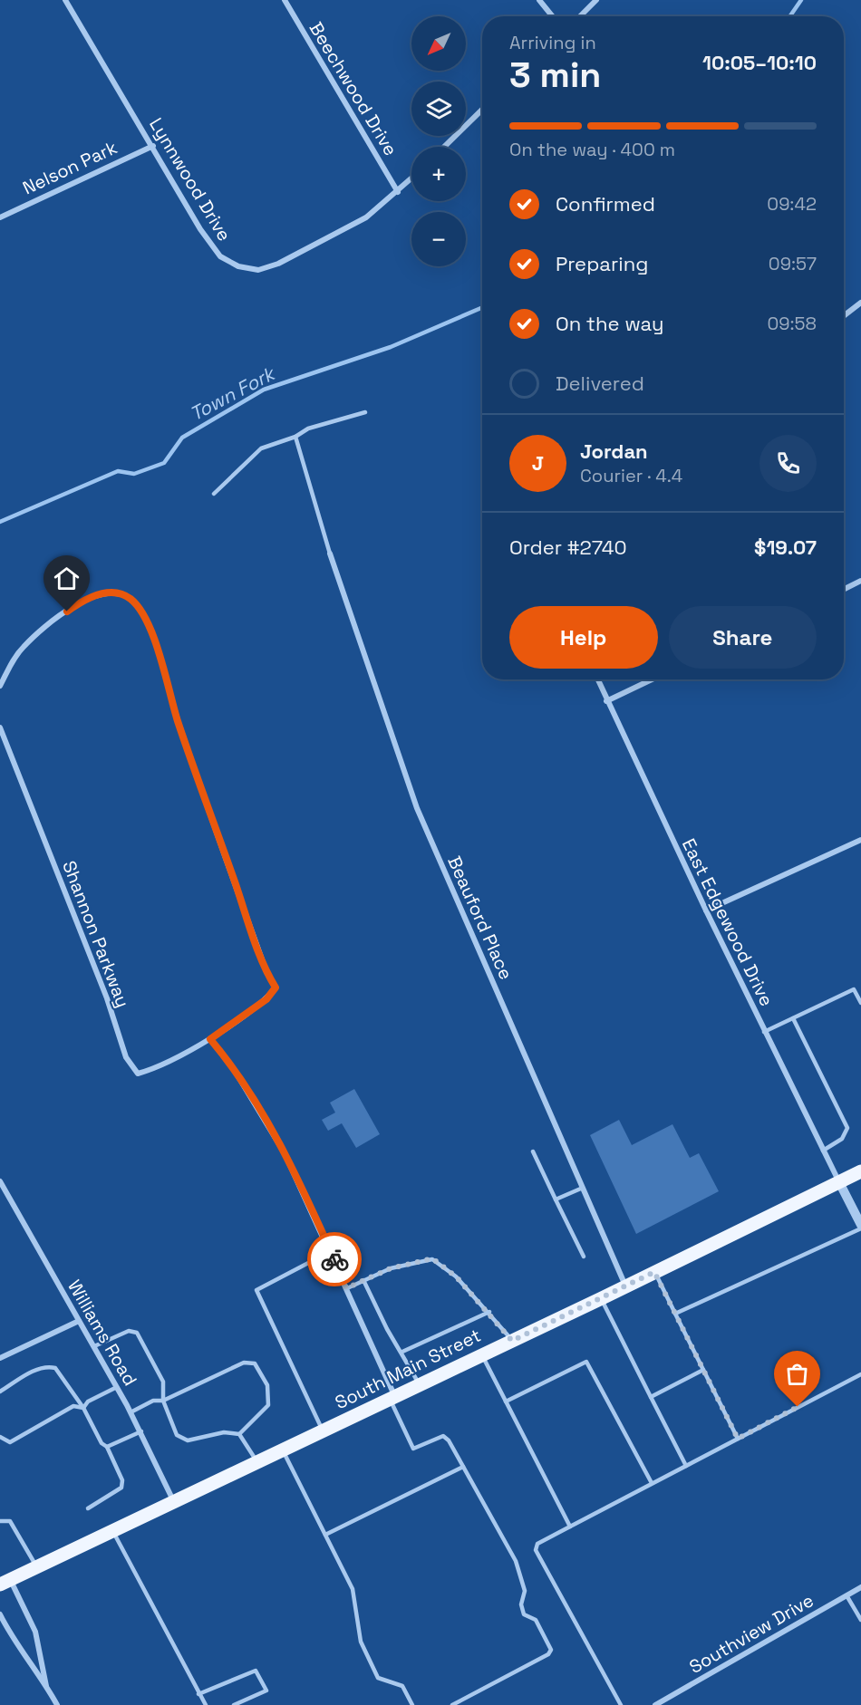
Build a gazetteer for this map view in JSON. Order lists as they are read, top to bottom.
{
  "streets": {
    "main road": ["South Main Street"],
    "street": [
      "Beechwood Drive",
      "Nelson Park",
      "Lynnwood Drive",
      "Beauford Place",
      "East Edgewood Drive",
      "Shannon Parkway",
      "Williams Road",
      "Southview Drive"
    ]
  },
  "crossings": [
    ["Beechwood Drive", "Lynnwood Drive"],
    ["Nelson Park", "Lynnwood Drive"],
    ["Beauford Place", "South Main Street"],
    ["East Edgewood Drive", "South Main Street"],
    ["Williams Road", "South Main Street"]
  ],
  "water": ["Town Fork"],
  "north": "bottom left",
  "page": {
    "map_buttons": ["+", "−"],
    "heading": ["3 min", "Arriving in", "10:05–10:10"],
    "panel": [
      "Jordan",
      "Courier · 4.4",
      "Order #2740",
      "$19.07"
    ],
    "bar": "On the way · 400 m",
    "list": [
      ["Confirmed", "09:42"],
      ["Preparing", "09:57"],
      ["On the way", "09:58"],
      "Delivered"
    ],
    "round": "J",
    "buttons": ["Help", "Share"]
  }
}
